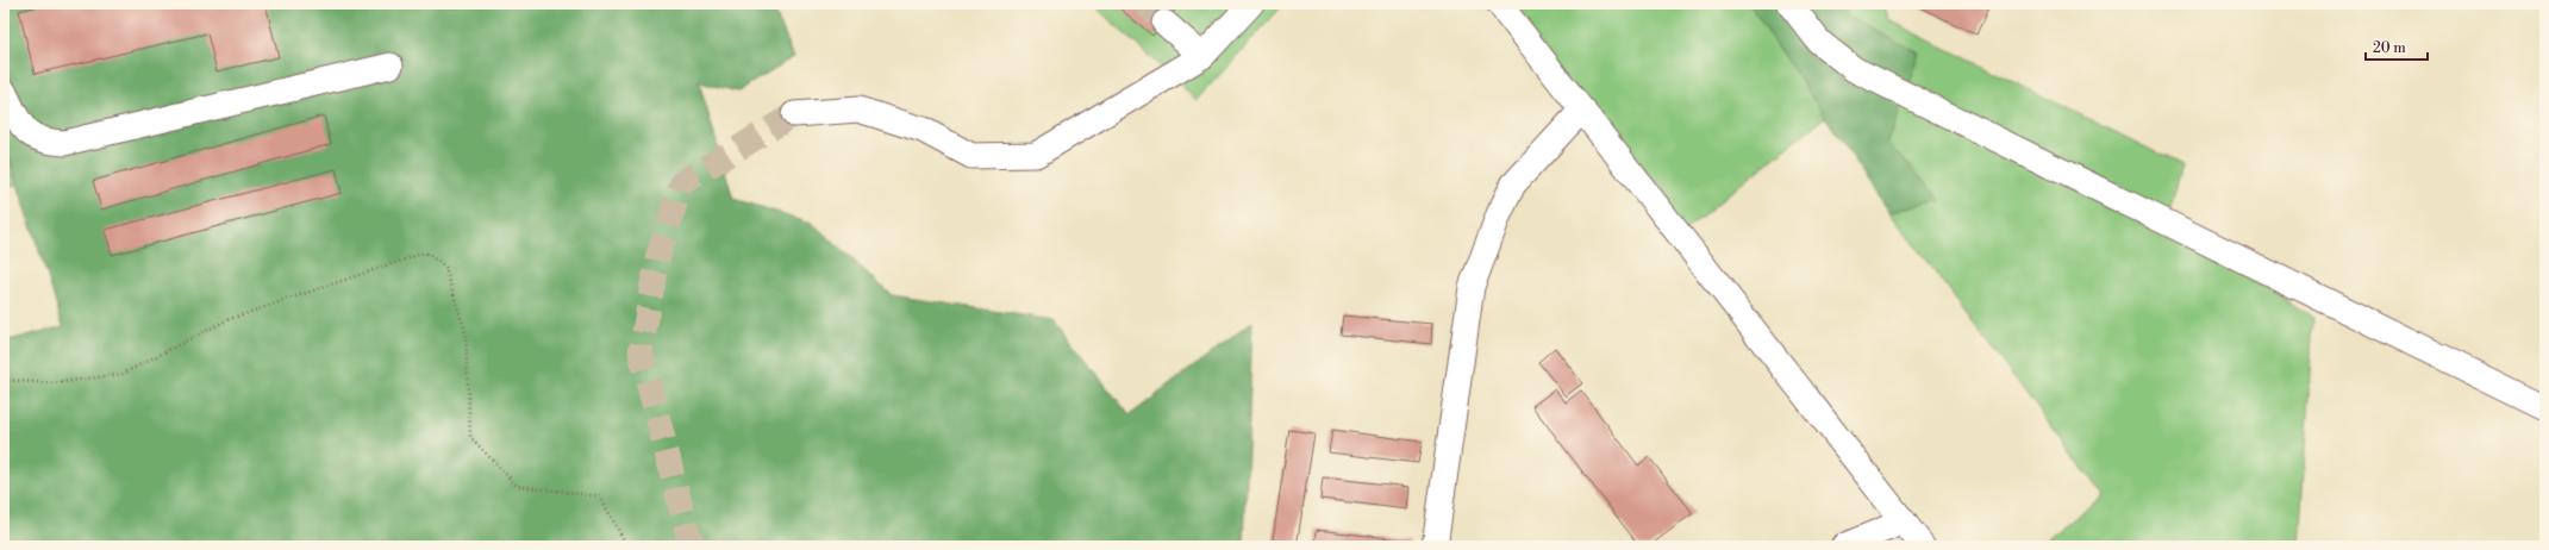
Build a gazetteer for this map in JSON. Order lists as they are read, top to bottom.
{
  "scale_bar": "20 m"
}
